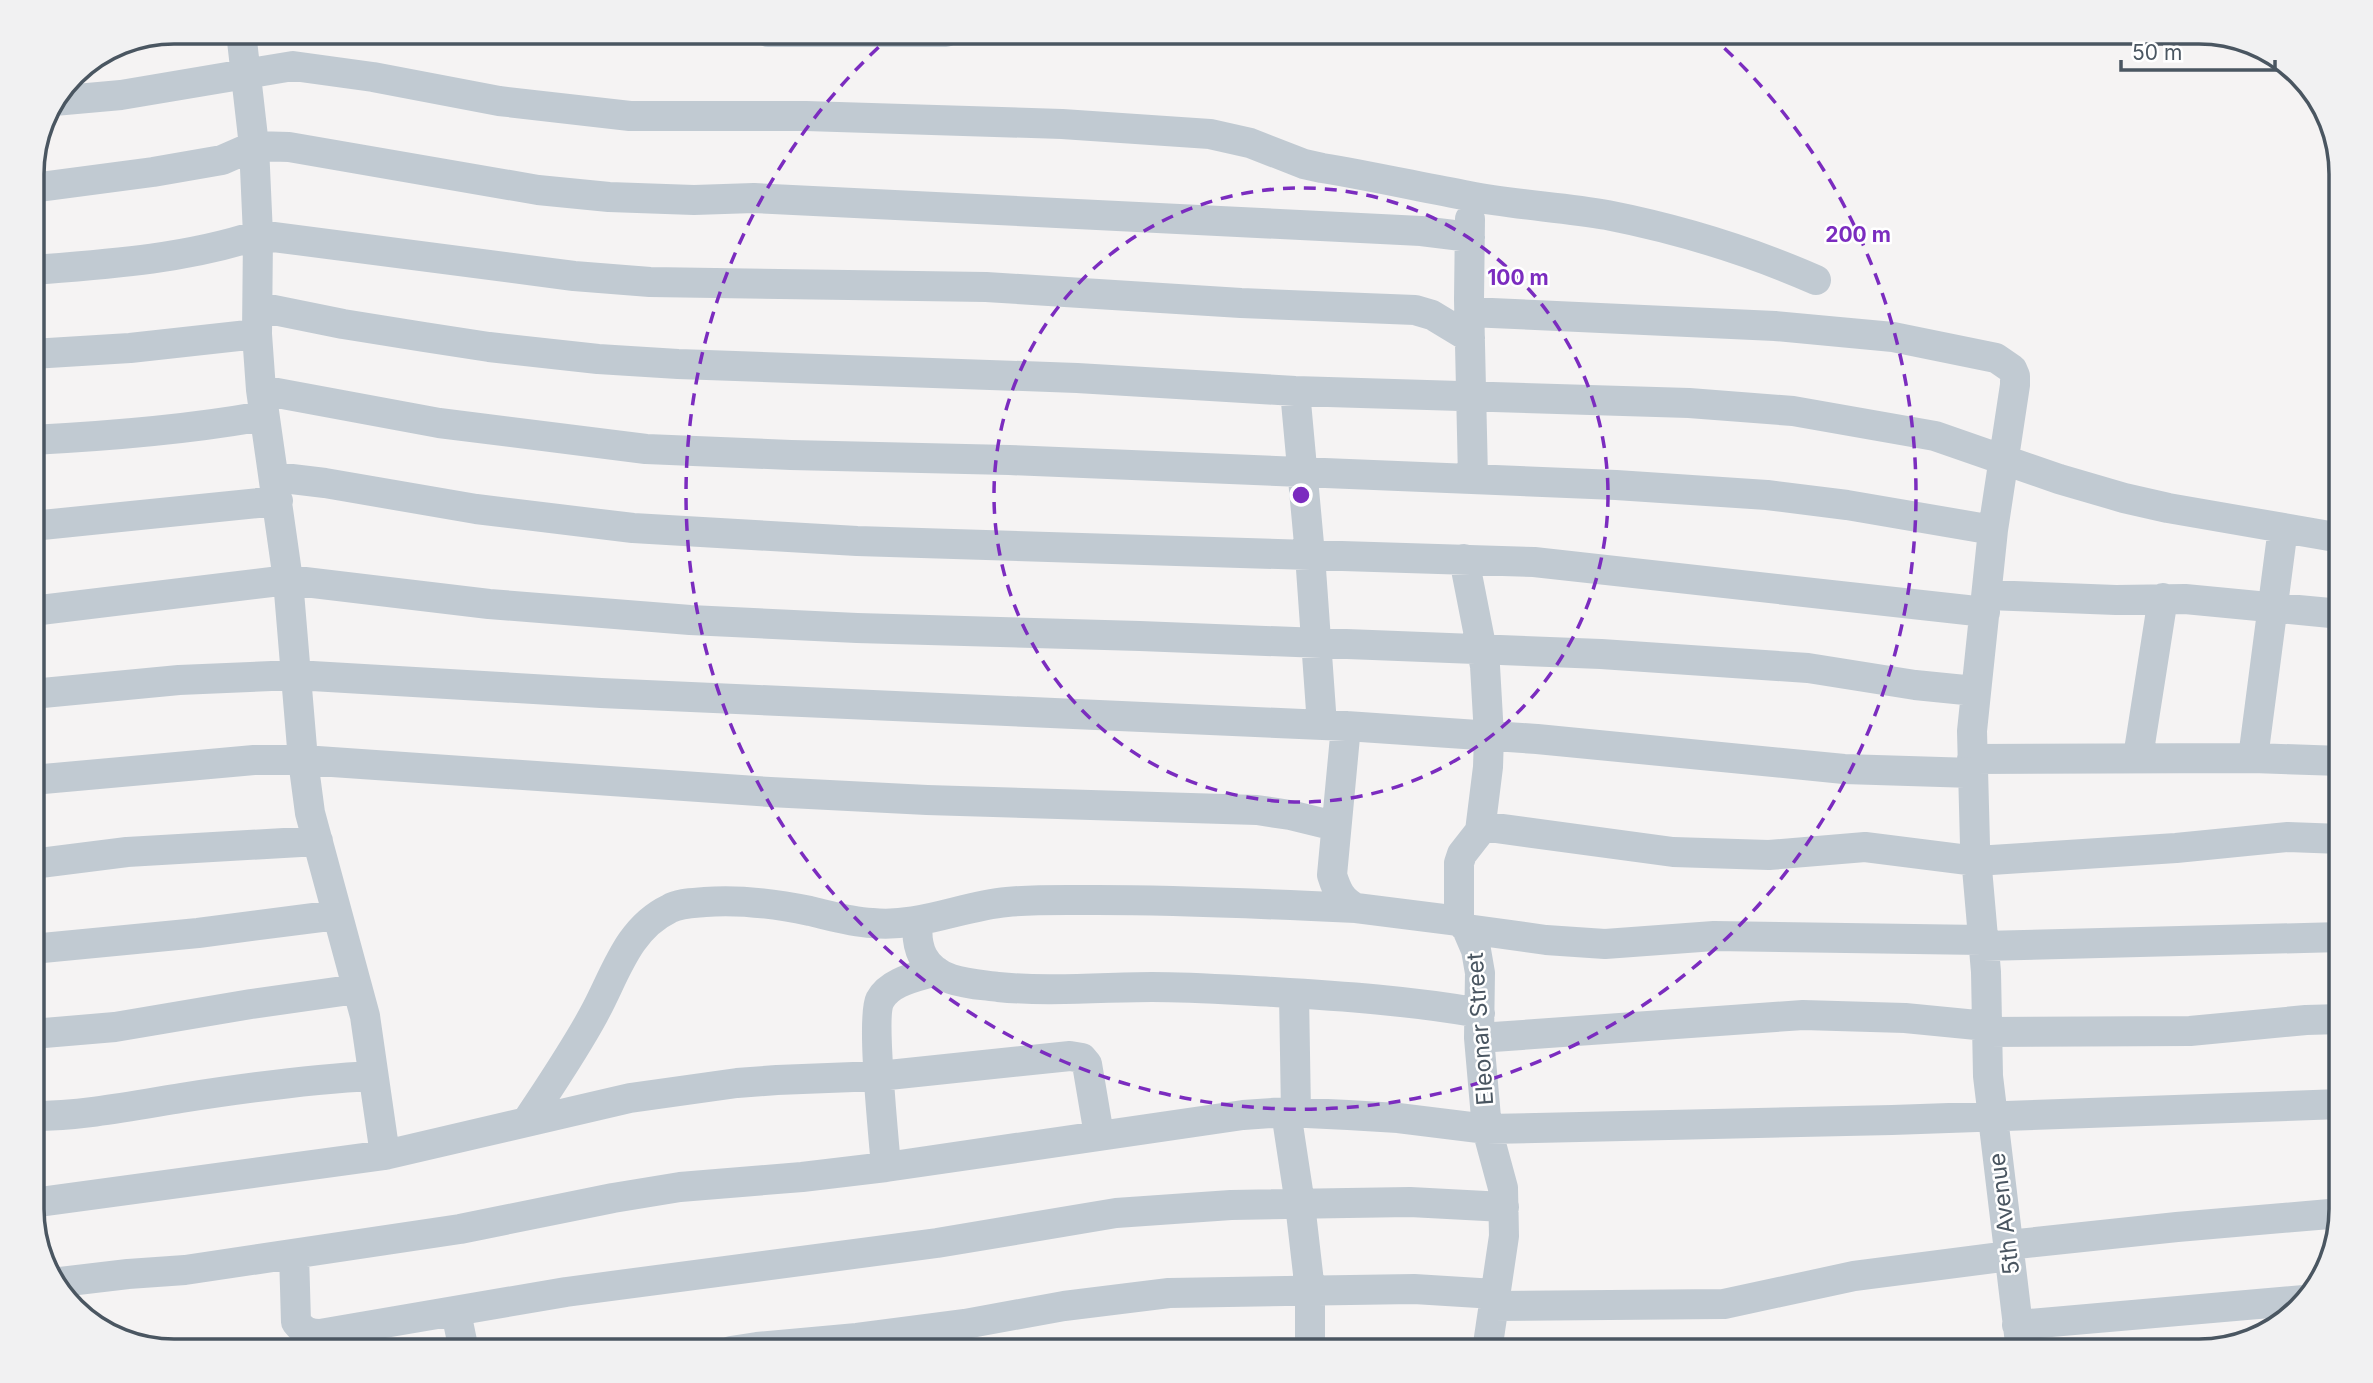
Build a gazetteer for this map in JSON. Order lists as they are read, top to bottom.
{
  "streets": {
    "street": ["Eleonar Street", "5th Avenue"]
  },
  "scale_bar": "50 m",
  "rings": ["200 m", "100 m"]
}
